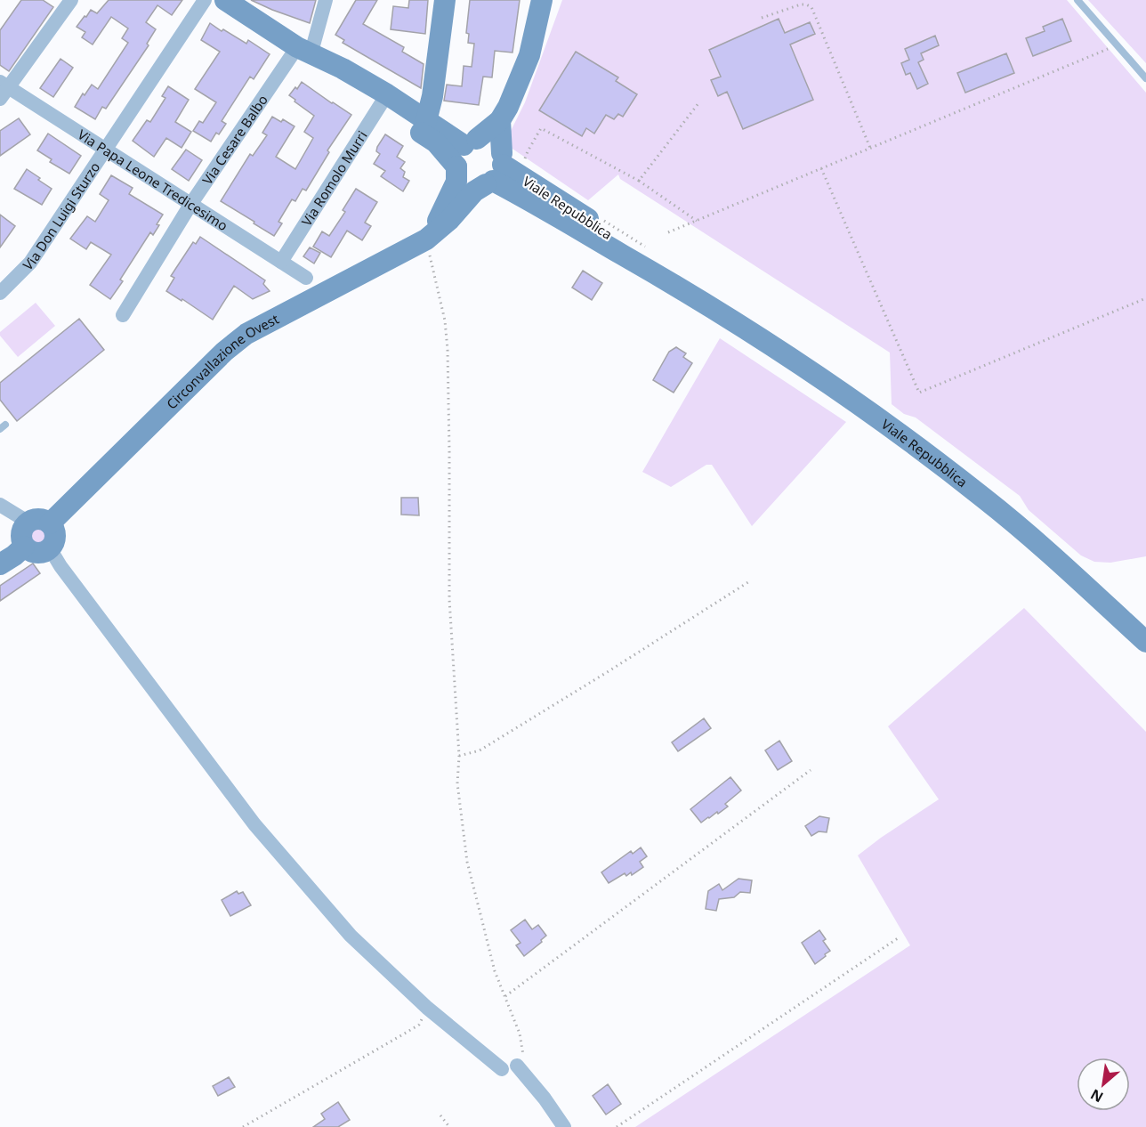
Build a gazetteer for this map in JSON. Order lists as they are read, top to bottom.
{
  "streets": {
    "street": [
      "Via Cesare Balbo",
      "Via Romolo Murri",
      "Via Papa Leone Tredicesimo",
      "Viale Repubblica",
      "Via Don Luigi Sturzo",
      "Circonvallazione Ovest"
    ]
  },
  "crossings": [
    ["Via Cesare Balbo", "Via Papa Leone Tredicesimo"],
    ["Via Romolo Murri", "Via Papa Leone Tredicesimo"],
    ["Via Papa Leone Tredicesimo", "Via Don Luigi Sturzo"],
    ["Viale Repubblica", "Circonvallazione Ovest"]
  ],
  "north": "bottom left"
}
